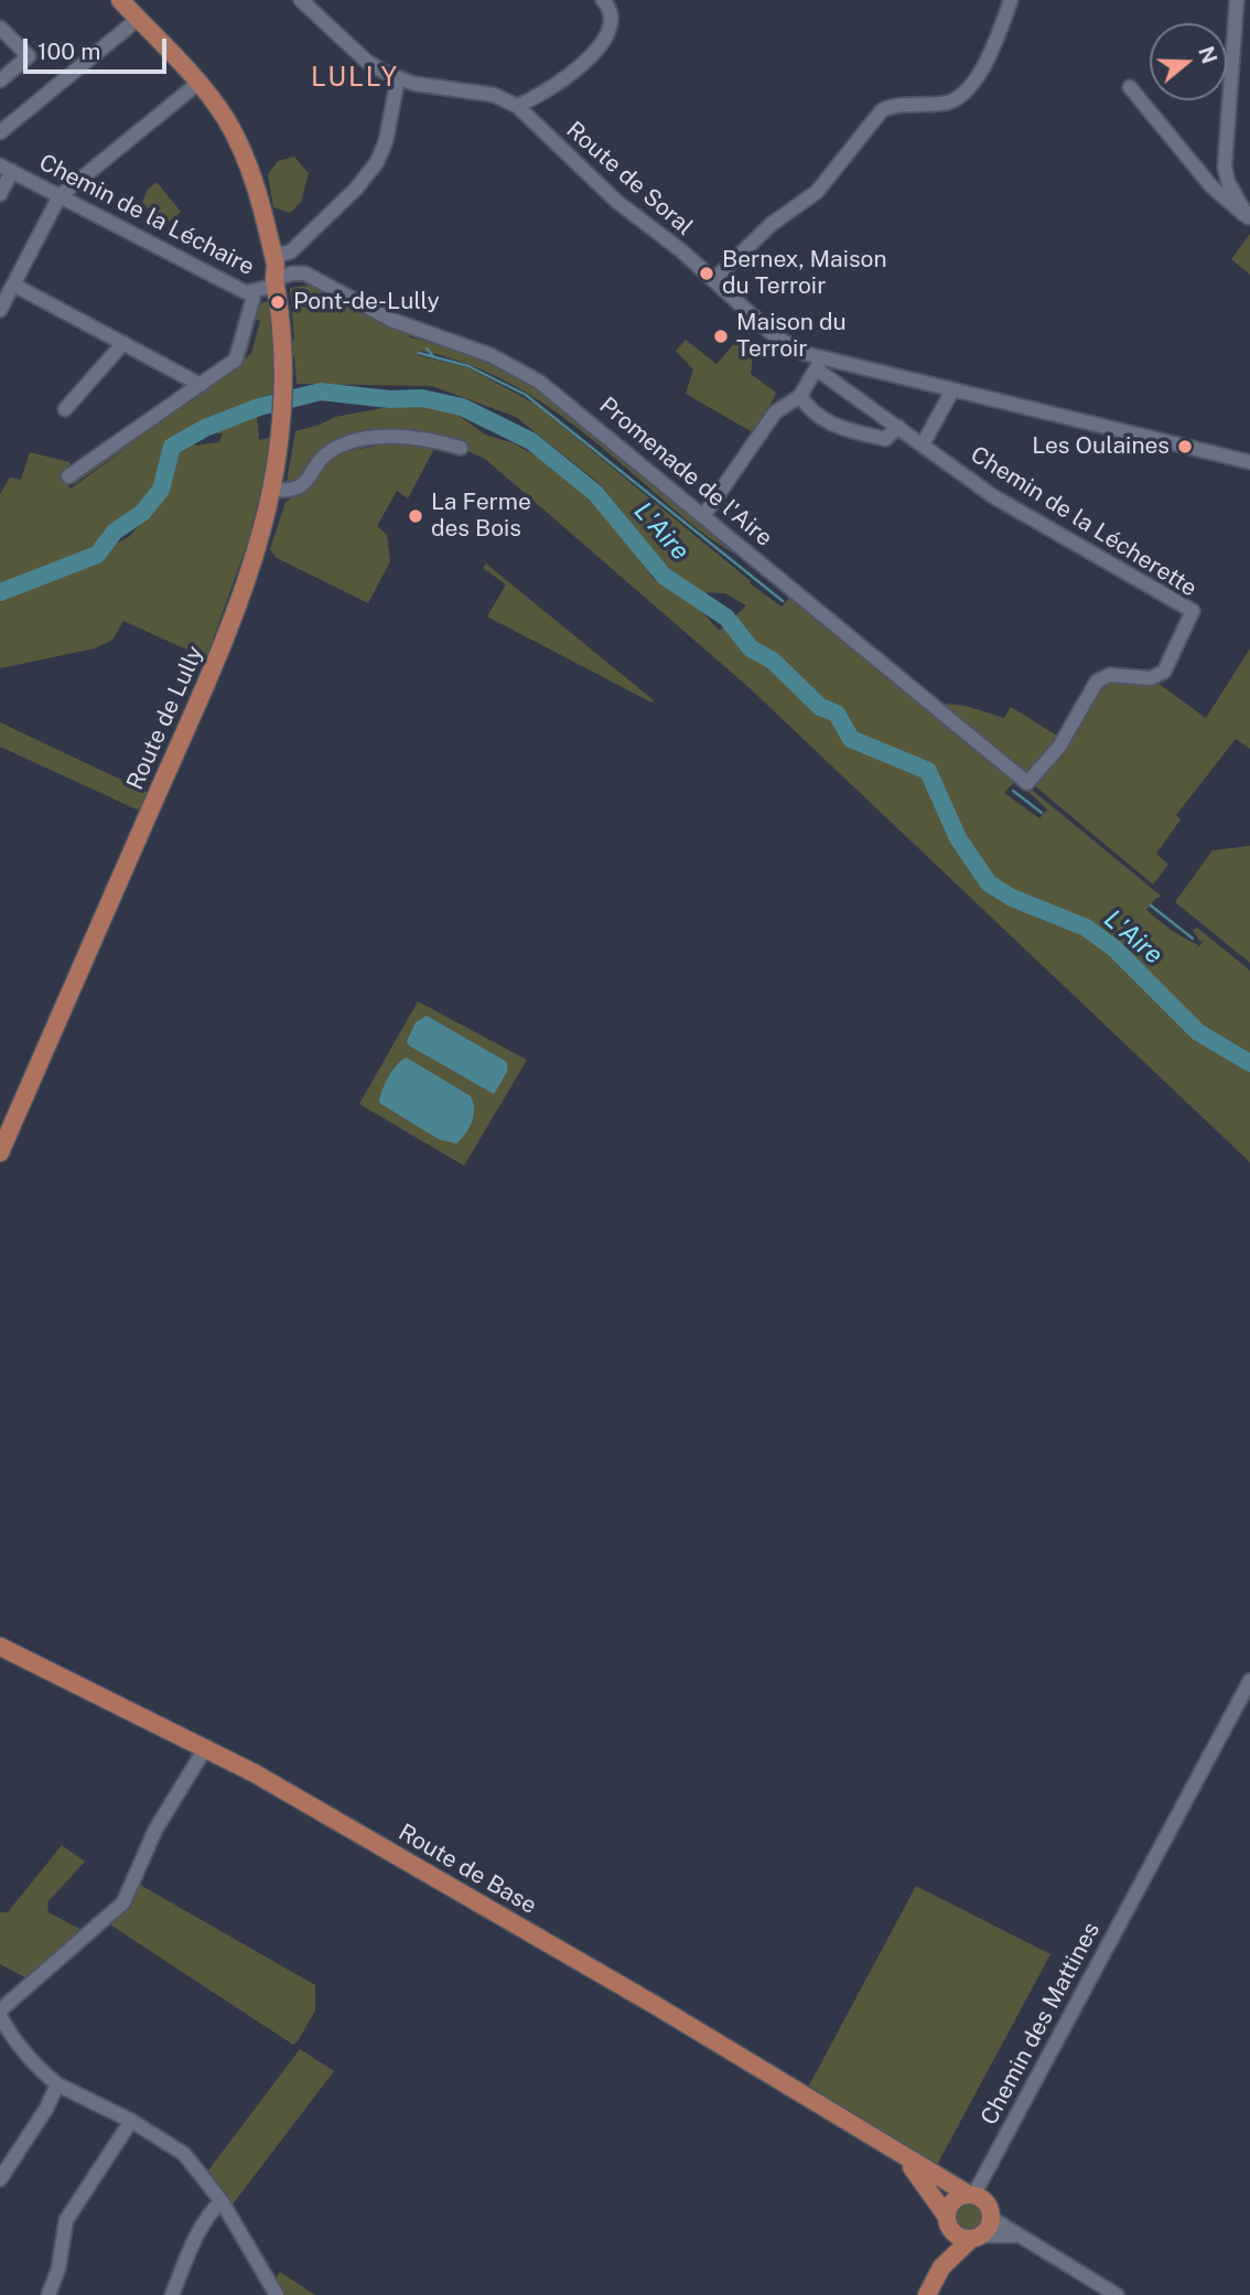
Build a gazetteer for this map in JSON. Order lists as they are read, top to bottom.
{
  "streets": {
    "main road": ["Route de Lully", "Route de Base"],
    "street": [
      "Route de Soral",
      "Chemin de la Léchaire",
      "Promenade de l'Aire",
      "Chemin de la Lécherette",
      "Chemin des Mattines"
    ]
  },
  "crossings": [
    ["Route de Soral", "Chemin de la Lécherette"],
    ["Chemin de la Léchaire", "Promenade de l'Aire"],
    ["Chemin de la Léchaire", "Route de Lully"],
    ["Promenade de l'Aire", "Chemin de la Lécherette"],
    ["Promenade de l'Aire", "Route de Lully"],
    ["Route de Base", "Chemin des Mattines"]
  ],
  "districts": ["LULLY"],
  "water": ["L'Aire"],
  "places": [
    "Bernex, Maison du Terroir",
    "Pont-de-Lully",
    "Maison du Terroir",
    "Les Oulaines",
    "La Ferme des Bois"
  ],
  "scale_bar": "100 m",
  "north": "right"
}
